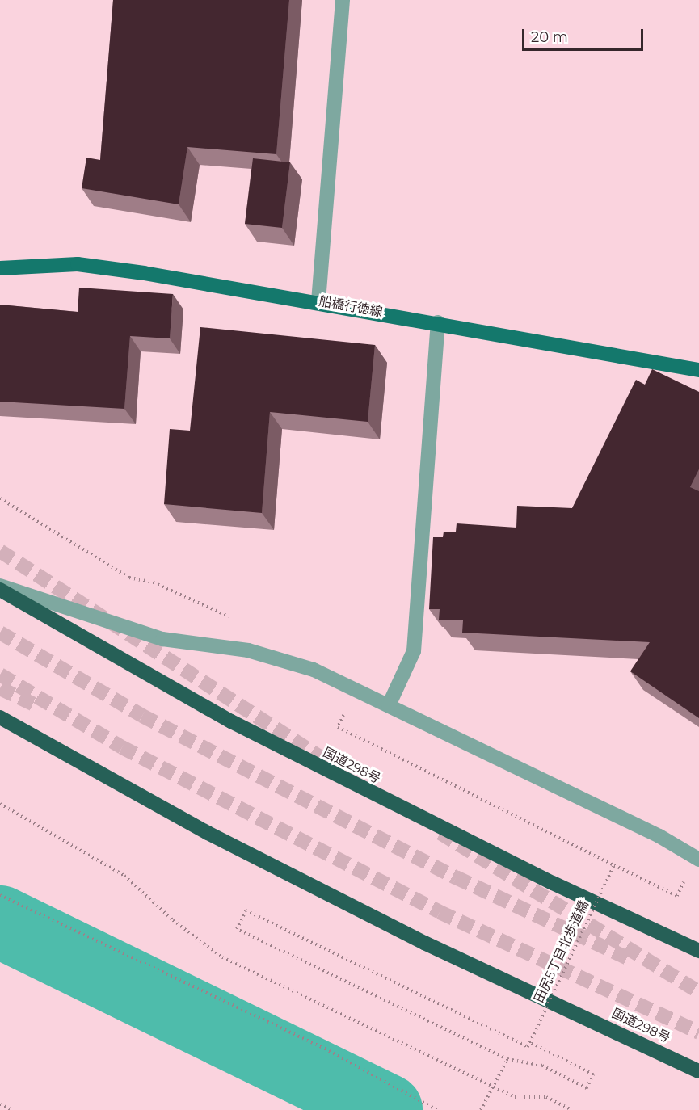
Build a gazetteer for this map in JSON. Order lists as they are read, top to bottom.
{
  "streets": {
    "highway": ["国道298号"],
    "main road": ["船橋行徳線"],
    "path": ["田尻5丁目北歩道橋"]
  },
  "scale_bar": "20 m"
}
